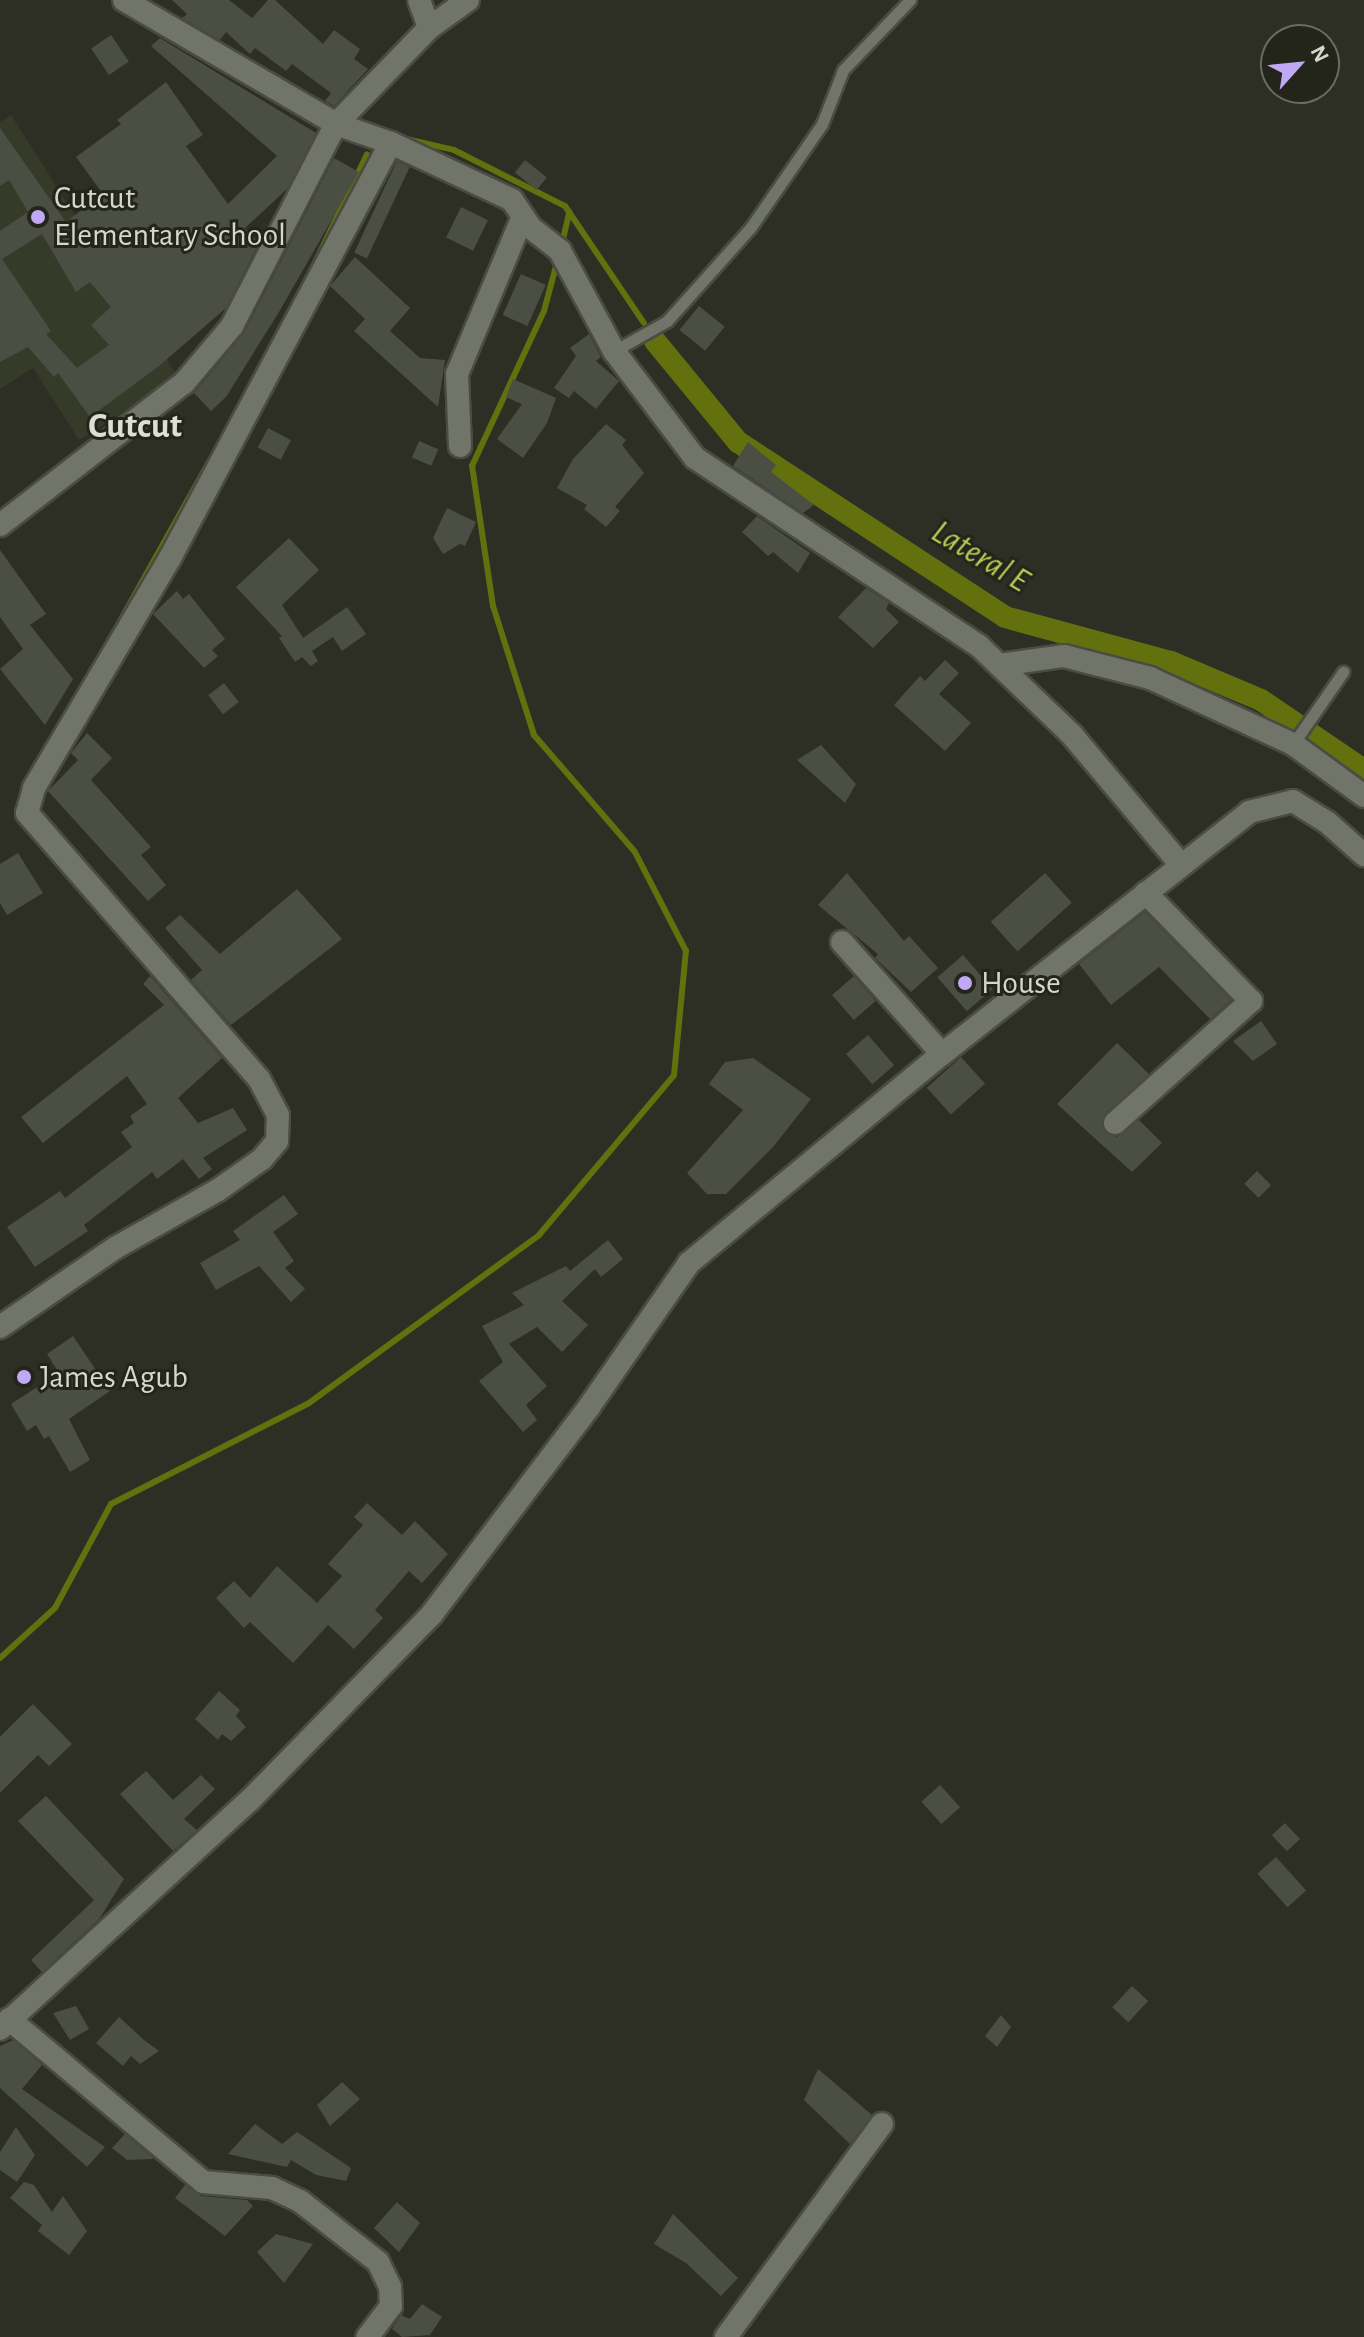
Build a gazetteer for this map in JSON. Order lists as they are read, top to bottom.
{
  "districts": ["Cutcut"],
  "water": ["Lateral E"],
  "places": ["Cutcut Elementary School", "House", "James Agub"],
  "north": "top right"
}
